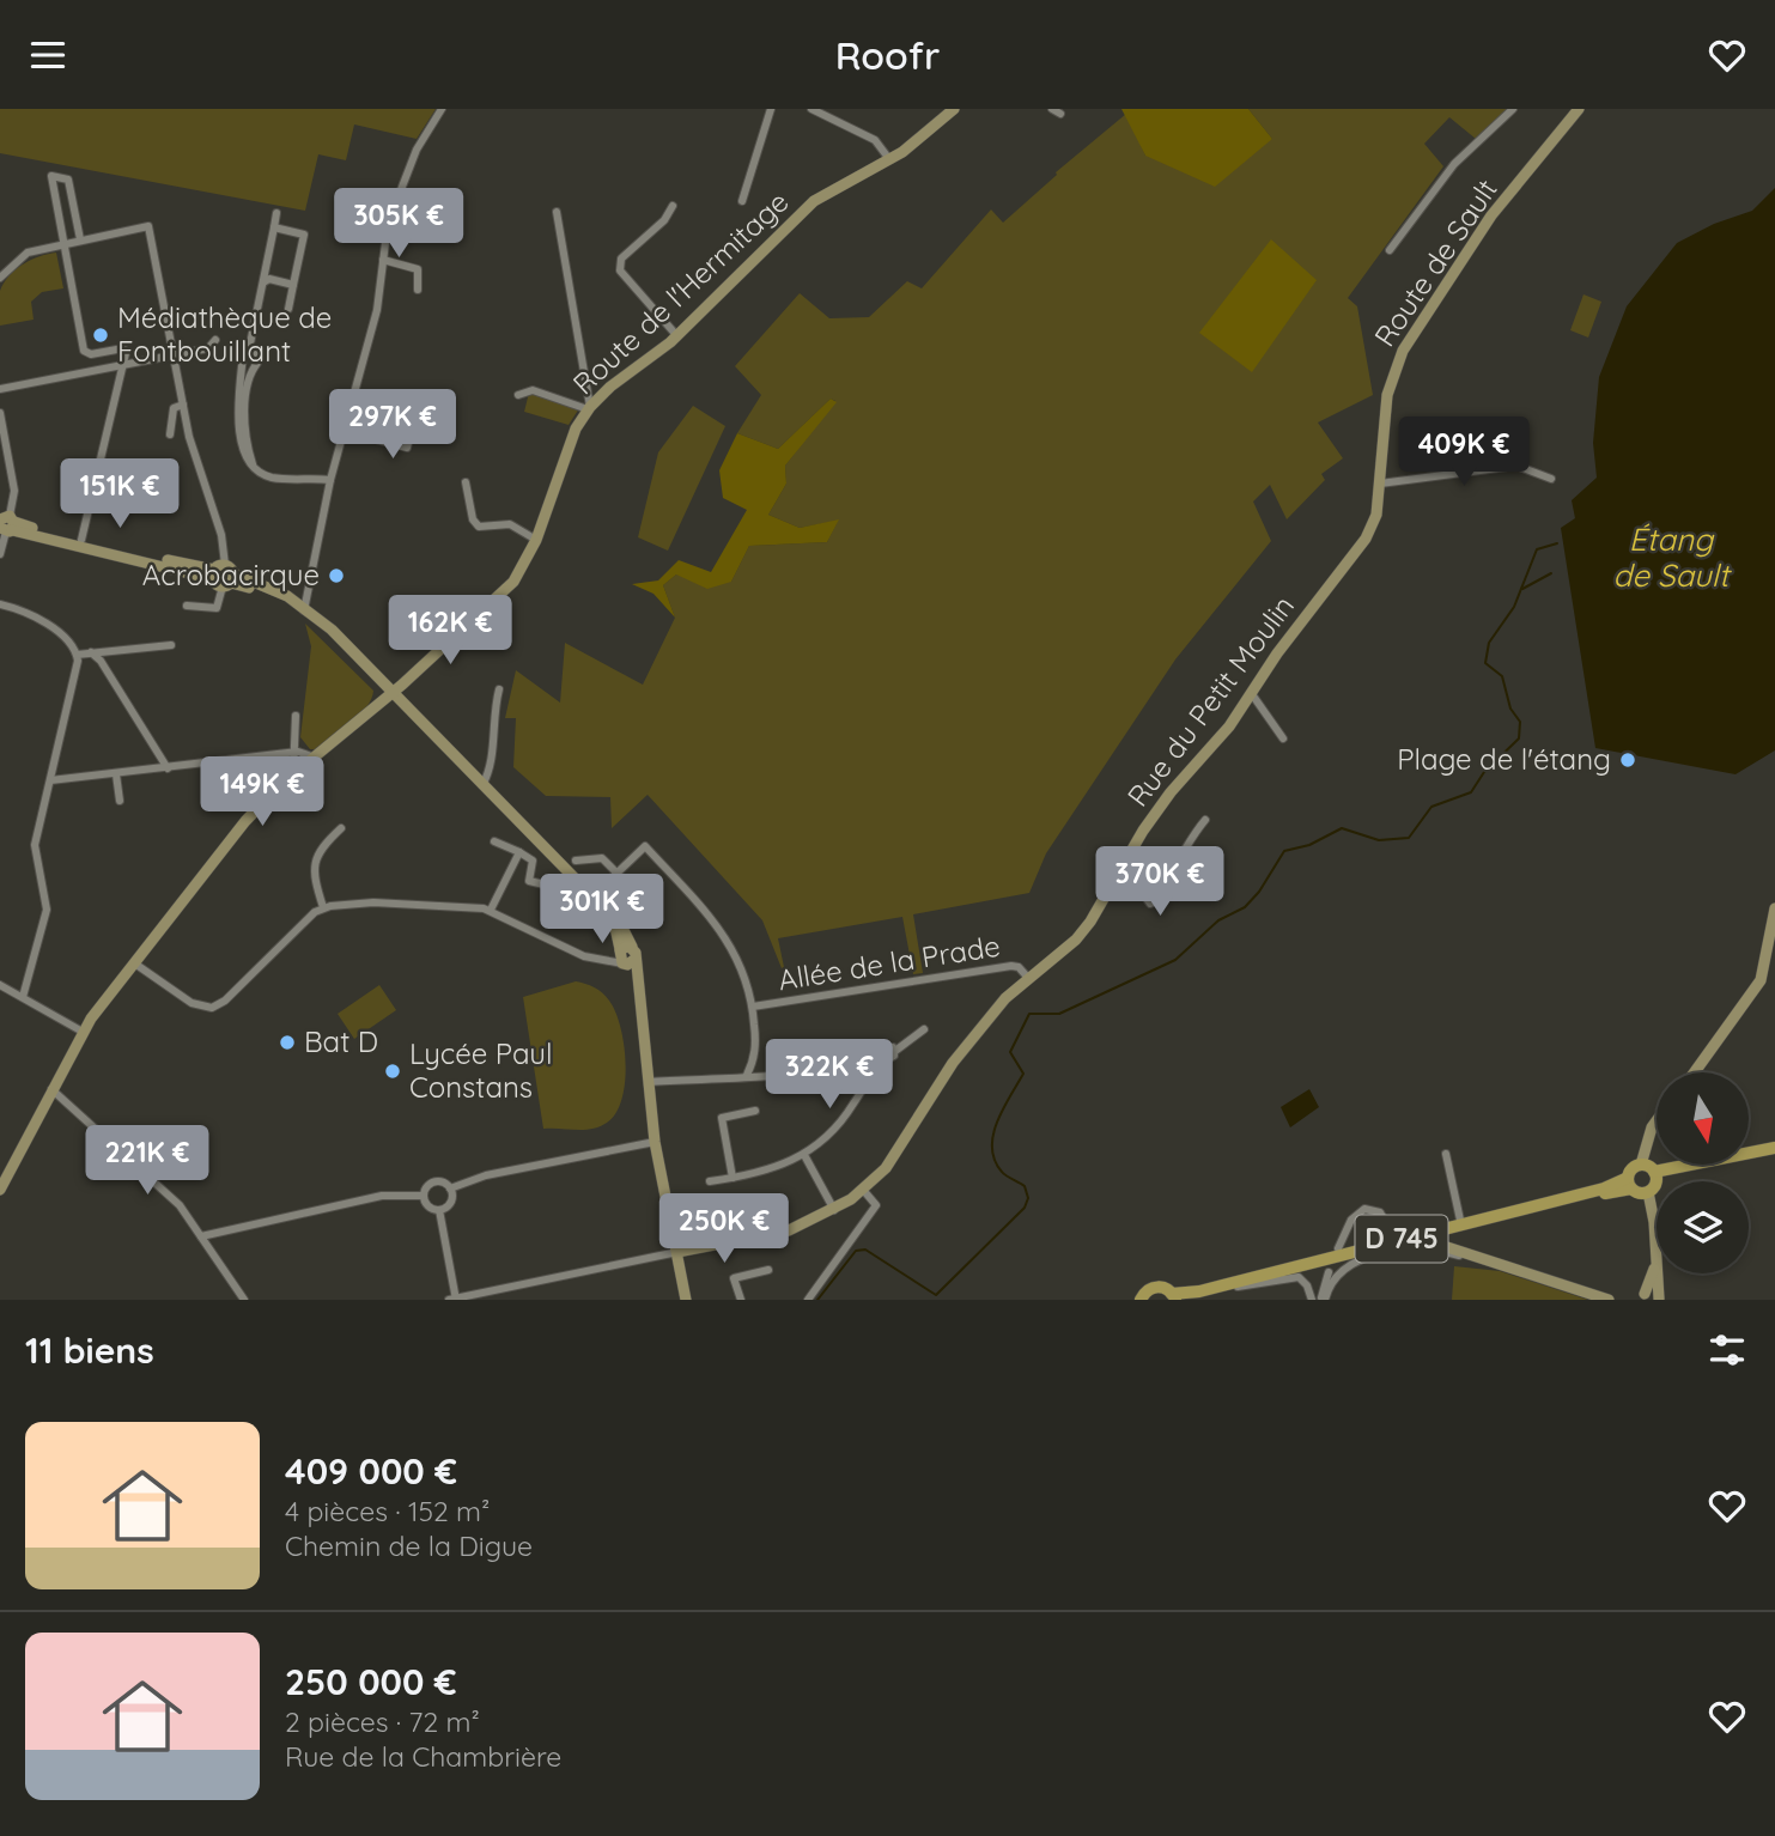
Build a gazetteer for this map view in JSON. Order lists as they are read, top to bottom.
{
  "streets": {
    "main road": ["D 745"],
    "street": [
      "Route de Sault",
      "Route de l'Hermitage",
      "Rue du Petit Moulin",
      "Allée de la Prade"
    ]
  },
  "crossings": [
    ["Route de Sault", "Rue du Petit Moulin"],
    ["Rue du Petit Moulin", "Allée de la Prade"]
  ],
  "water": ["Étang de Sault"],
  "places": [
    "Médiathèque de Fontbouillant",
    "Acrobacirque",
    "Plage de l'étang",
    "Bat D",
    "Lycée Paul Constans"
  ],
  "north": "bottom",
  "page": {
    "header": "Roofr",
    "price": [
      "305K €",
      "297K €",
      "409K €",
      "151K €",
      "162K €",
      "149K €",
      "370K €",
      "301K €",
      "322K €",
      "221K €",
      "250K €"
    ],
    "heading": "11 biens",
    "list": [
      {
        "name": "409 000 €",
        "note": "4 pièces · 152 m² · Chemin de la Digue"
      },
      {
        "name": "250 000 €",
        "note": "2 pièces · 72 m² · Rue de la Chambrière"
      }
    ]
  }
}
